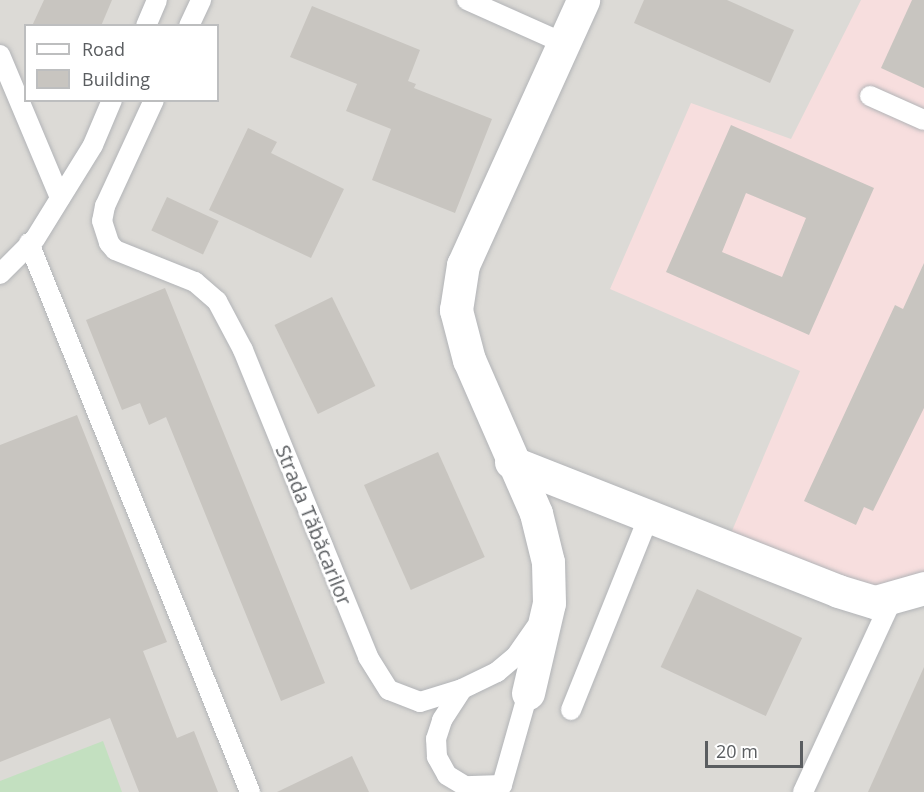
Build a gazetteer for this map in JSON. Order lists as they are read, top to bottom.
{
  "streets": {
    "lane": ["Strada Tăbăcarilor"]
  },
  "legend": ["Road", "Building"],
  "scale_bar": "20 m"
}
